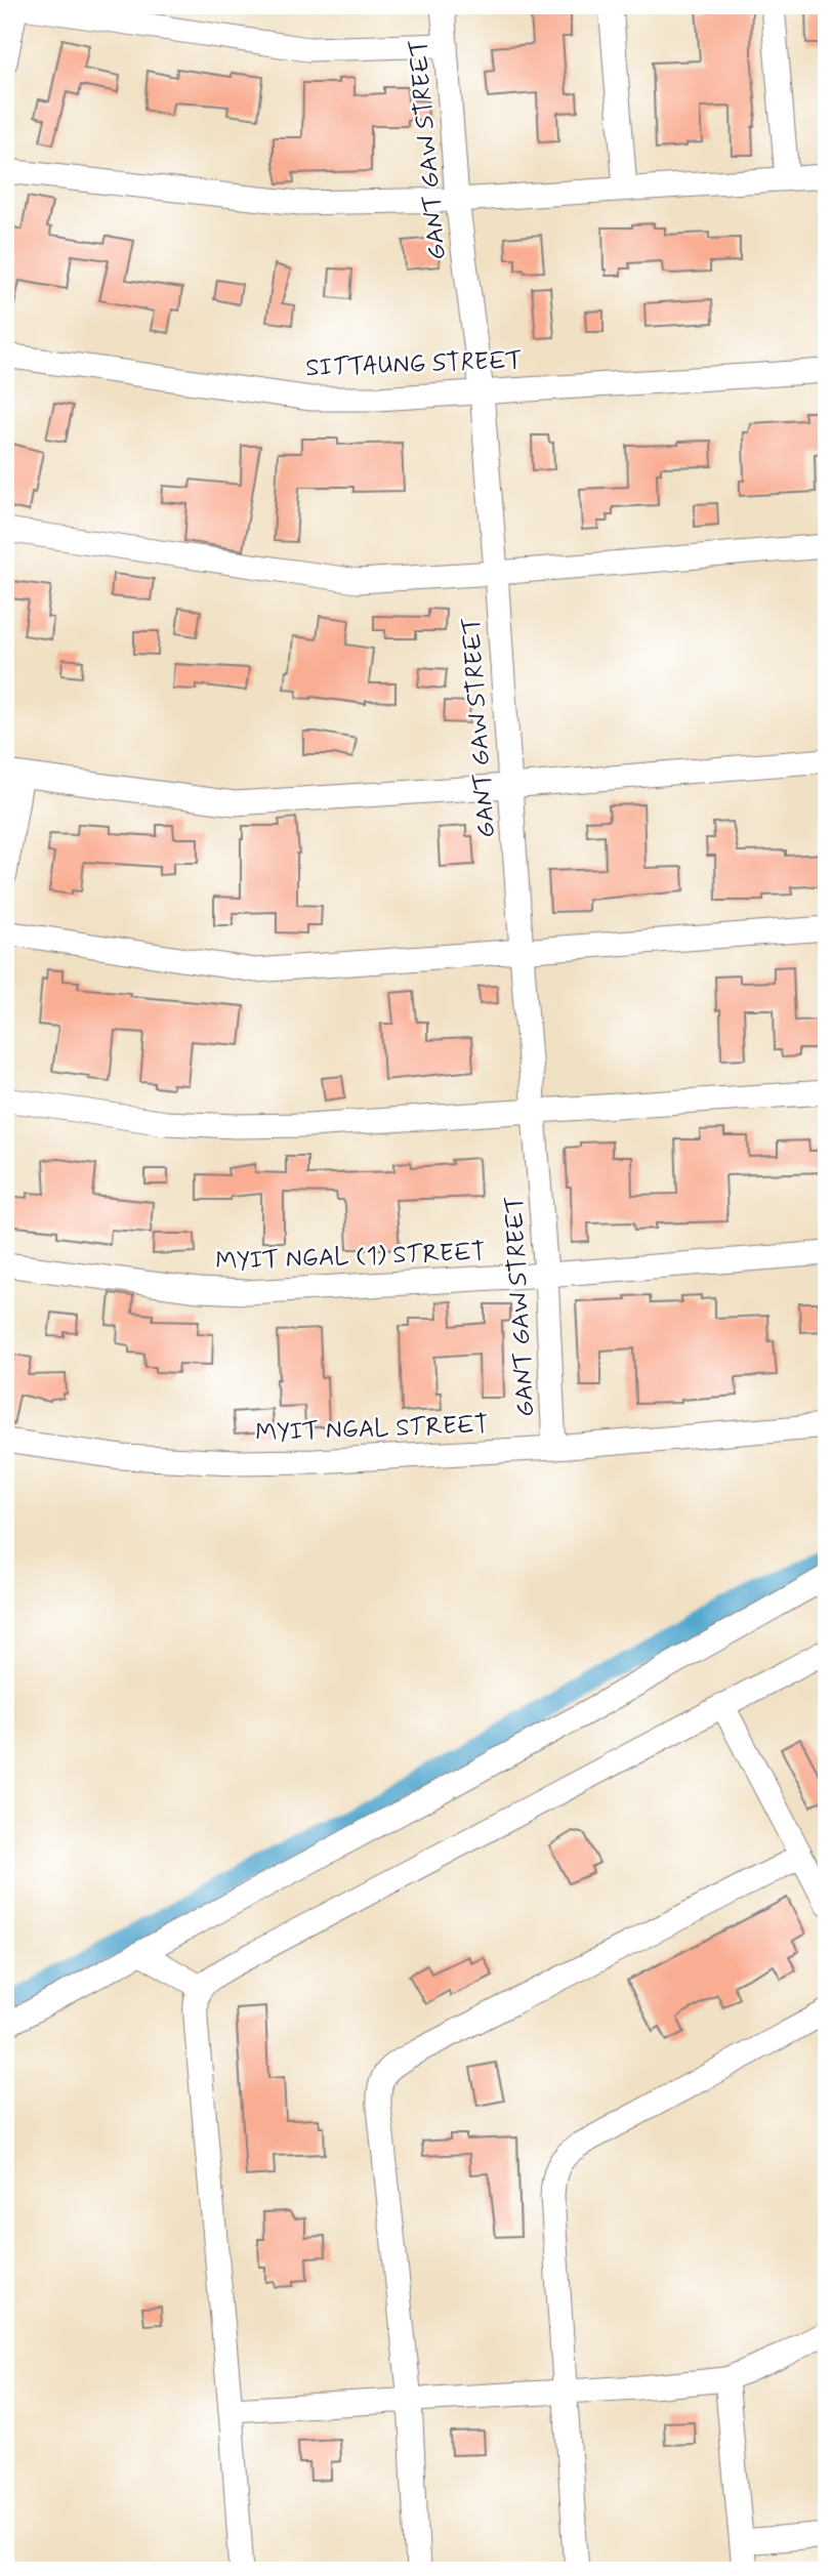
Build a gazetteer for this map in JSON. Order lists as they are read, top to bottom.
{
  "streets": {
    "street": [
      "GANT GAW STREET",
      "SITTAUNG STREET",
      "MYIT NGAL (1) STREET",
      "MYIT NGAL STREET"
    ]
  },
  "crossings": [
    ["GANT GAW STREET", "SITTAUNG STREET"],
    ["GANT GAW STREET", "MYIT NGAL (1) STREET"],
    ["GANT GAW STREET", "MYIT NGAL STREET"]
  ]
}
